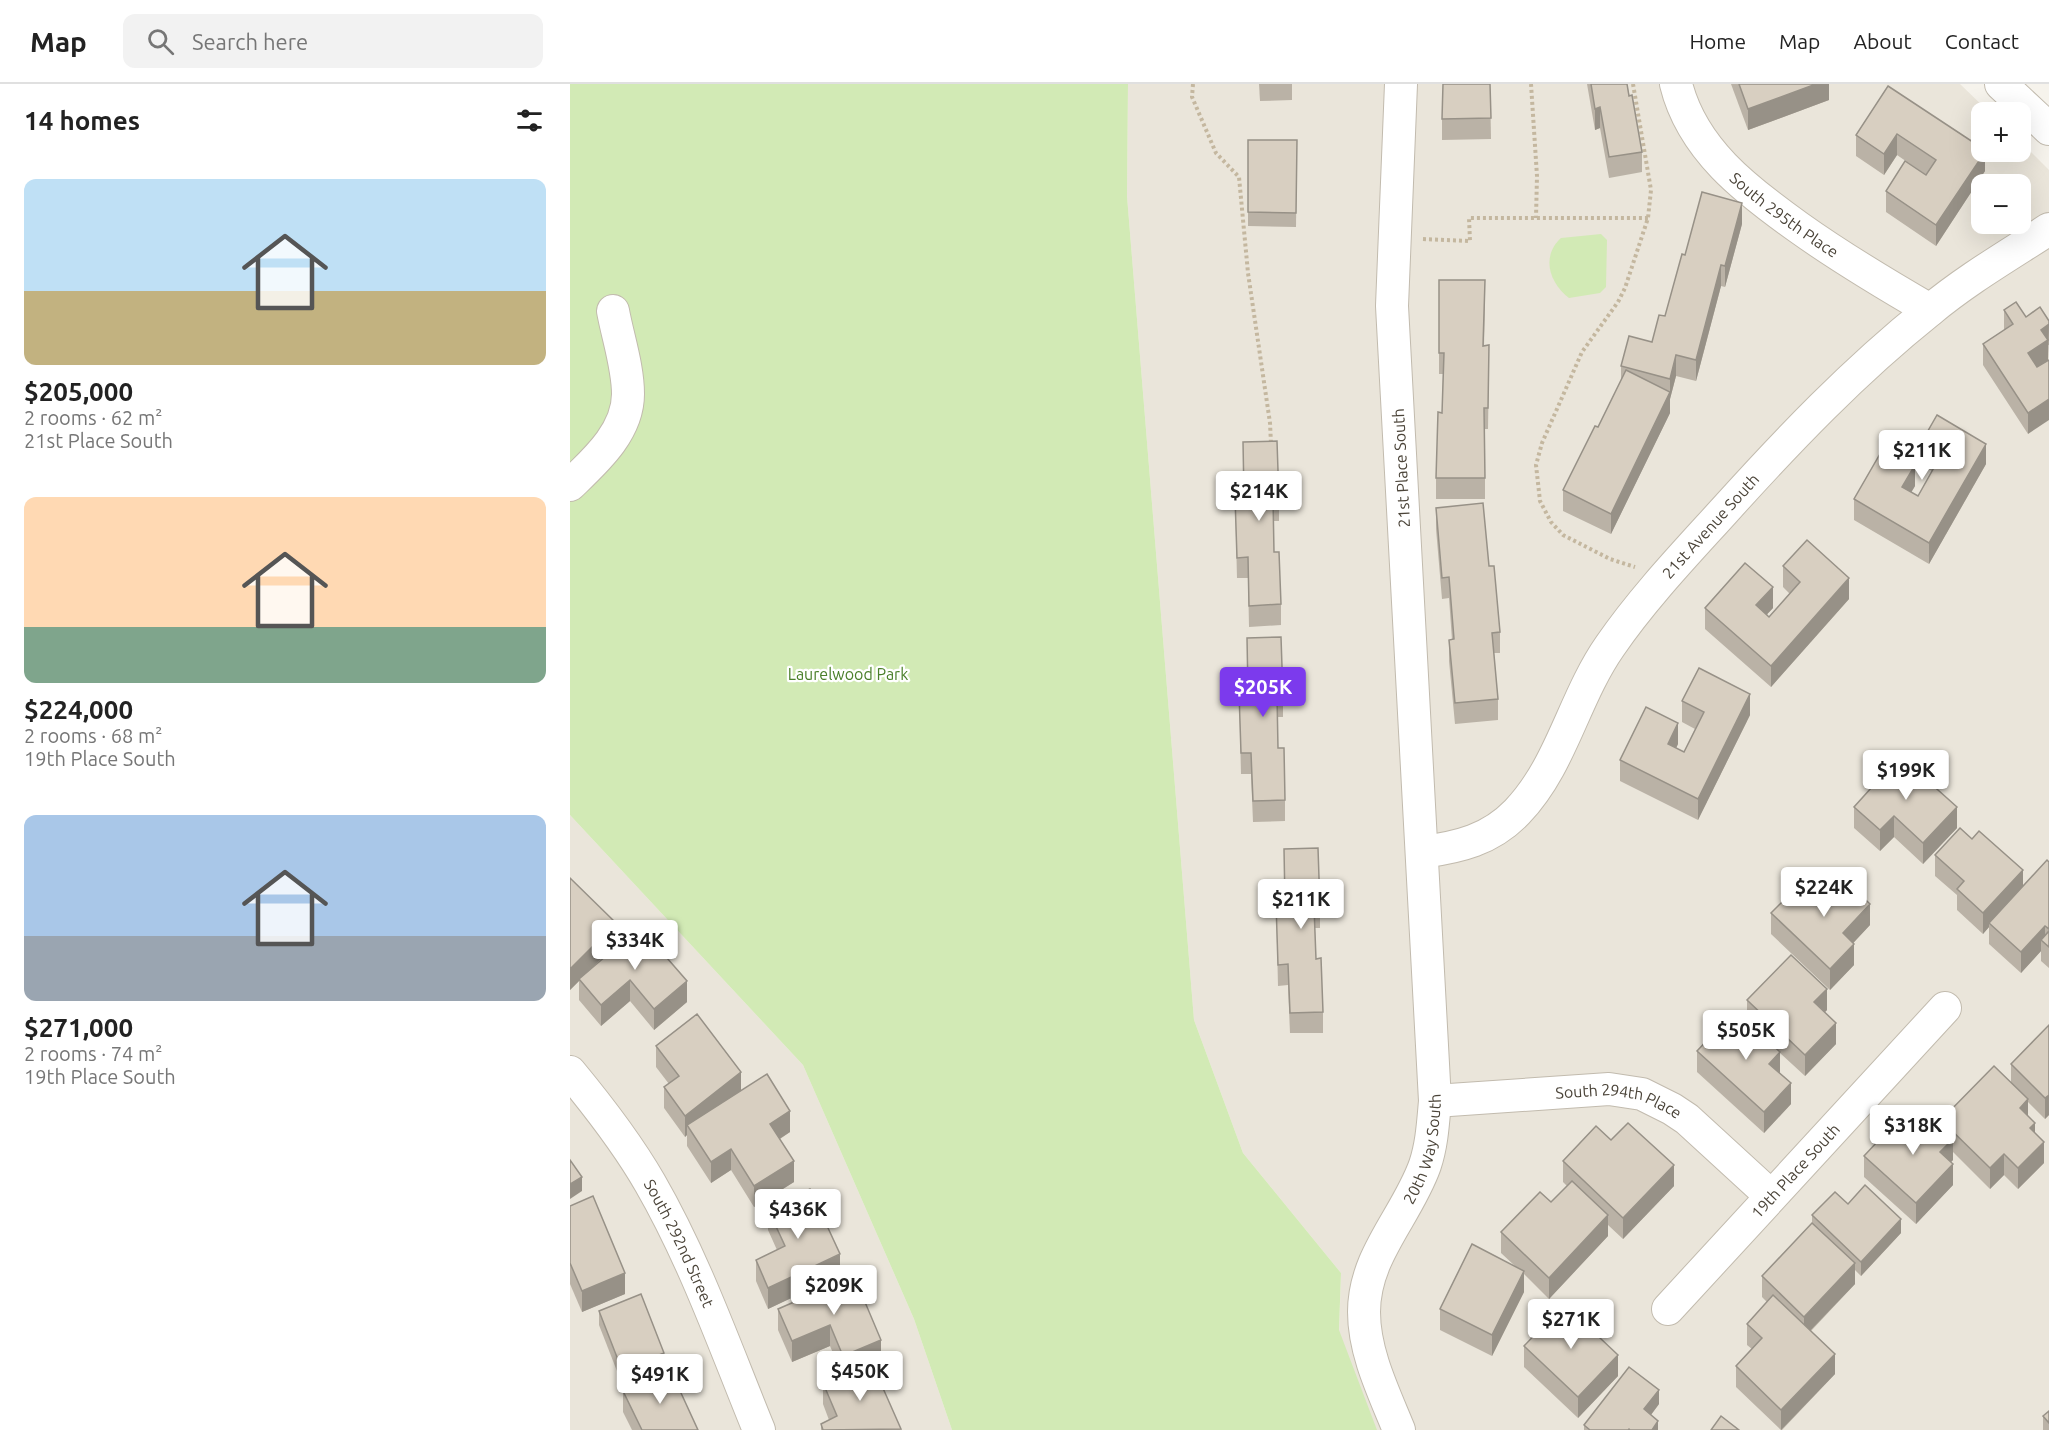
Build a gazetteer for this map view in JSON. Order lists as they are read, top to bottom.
{
  "streets": {
    "street": [
      "South 295th Place",
      "21st Place South",
      "21st Avenue South",
      "South 294th Place",
      "20th Way South",
      "19th Place South",
      "South 292nd Street"
    ]
  },
  "crossings": [
    ["South 295th Place", "21st Avenue South"],
    ["21st Place South", "21st Avenue South"],
    ["21st Place South", "20th Way South"],
    ["21st Avenue South", "20th Way South"],
    ["South 294th Place", "20th Way South"],
    ["South 294th Place", "19th Place South"]
  ],
  "parks": ["Laurelwood Park"],
  "page": {
    "header": "Map",
    "search": "Search here",
    "nav": [
      "Home",
      "Map",
      "About",
      "Contact"
    ],
    "heading": "14 homes",
    "map_buttons": ["+", "−"],
    "list": [
      {
        "name": "$205,000",
        "note": "2 rooms · 62 m² · 21st Place South"
      },
      {
        "name": "$224,000",
        "note": "2 rooms · 68 m² · 19th Place South"
      },
      {
        "name": "$271,000",
        "note": "2 rooms · 74 m² · 19th Place South"
      }
    ],
    "price": [
      "$211K",
      "$214K",
      "$205K",
      "$199K",
      "$224K",
      "$211K",
      "$334K",
      "$505K",
      "$318K",
      "$436K",
      "$209K",
      "$271K",
      "$450K",
      "$491K"
    ]
  }
}
